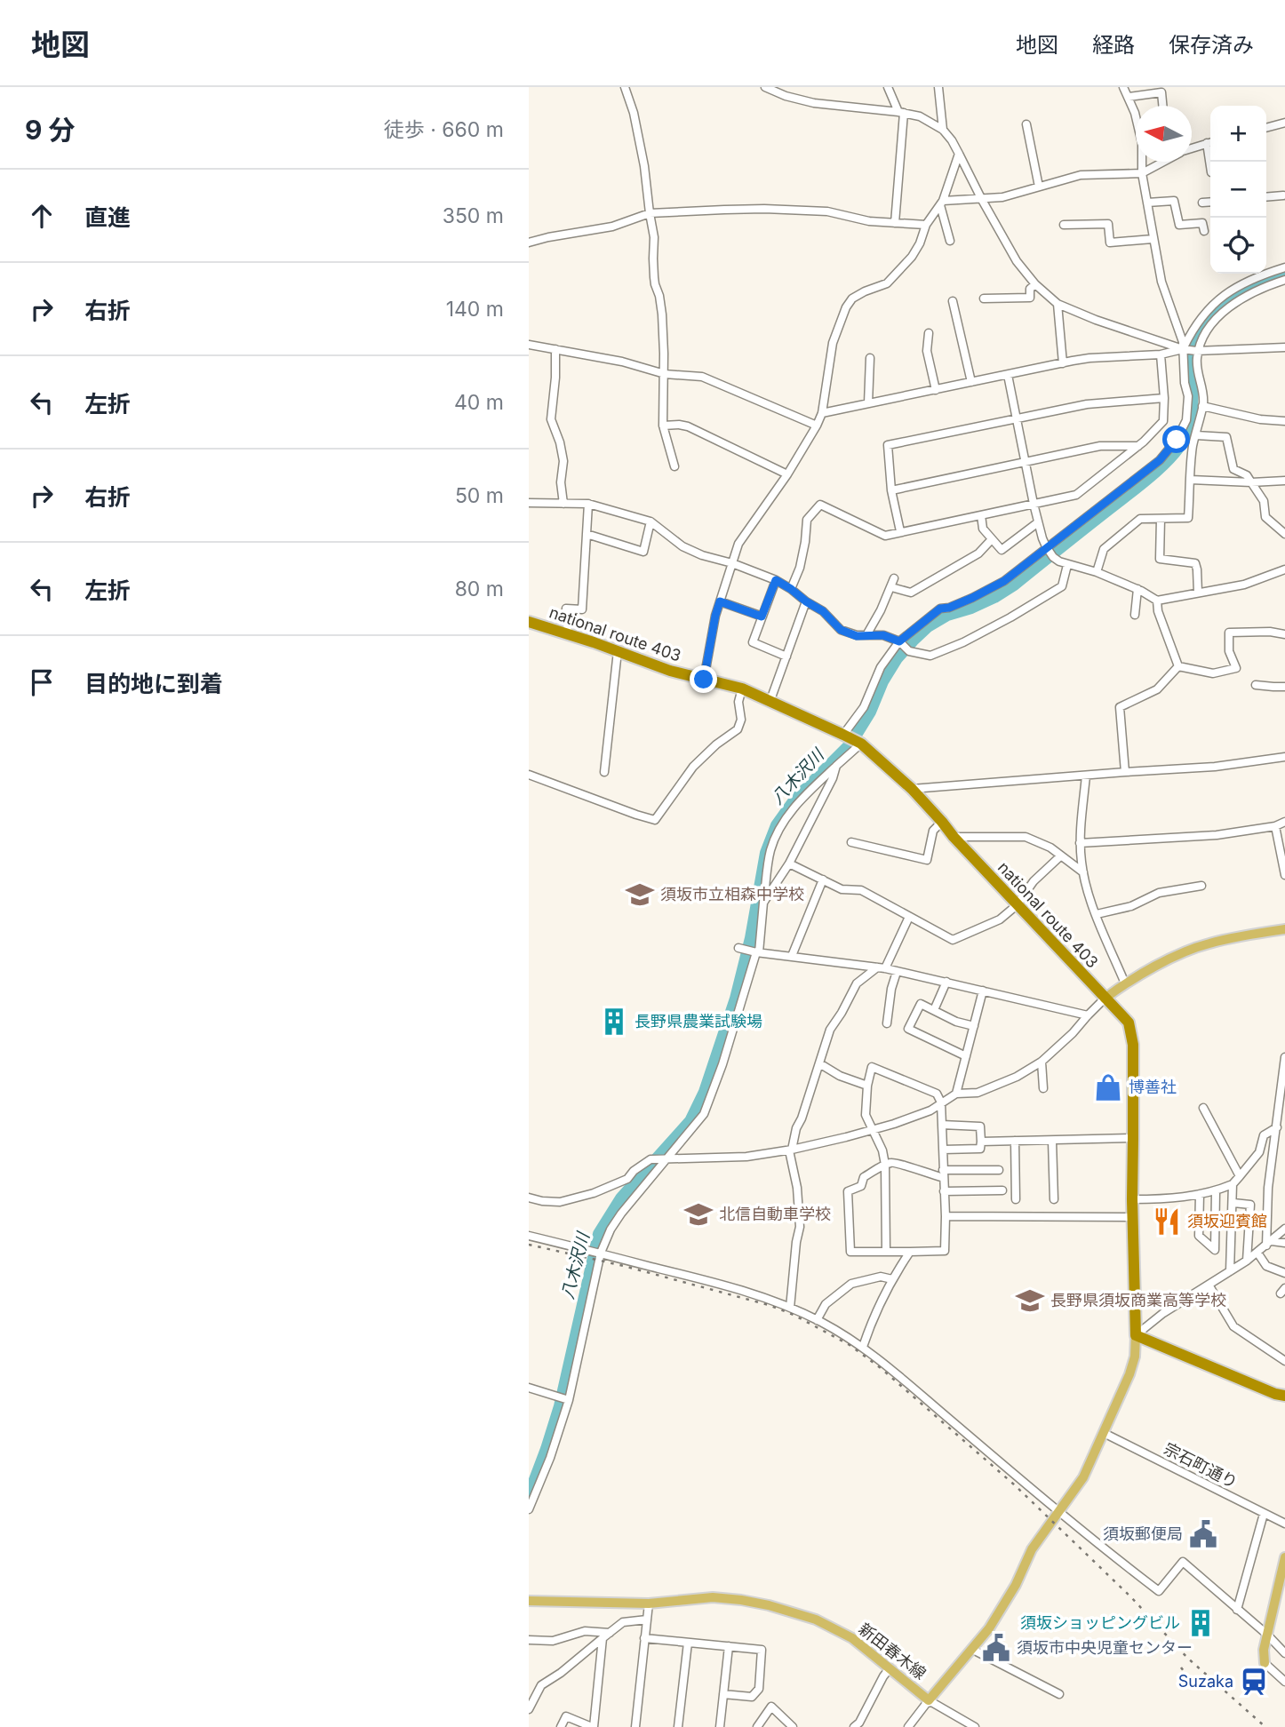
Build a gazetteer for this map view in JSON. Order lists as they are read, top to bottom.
{
  "streets": {
    "highway": ["national route 403"],
    "main road": ["新田春木線"],
    "street": ["宗石町通り"]
  },
  "crossings": [
    ["national route 403", "新田春木線"],
    ["宗石町通り", "新田春木線"]
  ],
  "water": ["八木沢川"],
  "places": {
    "school or university": ["須坂市立相森中学校", "北信自動車学校", "長野県須坂商業高等学校"],
    "building": ["長野県農業試験場", "須坂ショッピングビル"],
    "shop": ["博善社"],
    "restaurant": ["須坂迎賓館"],
    "public building": ["須坂郵便局", "須坂市中央児童センター"],
    "station": ["Suzaka"]
  },
  "north": "left",
  "page": {
    "header": "地図",
    "nav": ["地図", "経路", "保存済み"],
    "heading": ["9 分", "徒歩 · 660 m"],
    "map_buttons": ["+", "−"],
    "list": [
      ["直進", "350 m"],
      ["右折", "140 m"],
      ["左折", "40 m"],
      ["右折", "50 m"],
      ["左折", "80 m"],
      "目的地に到着"
    ]
  }
}
